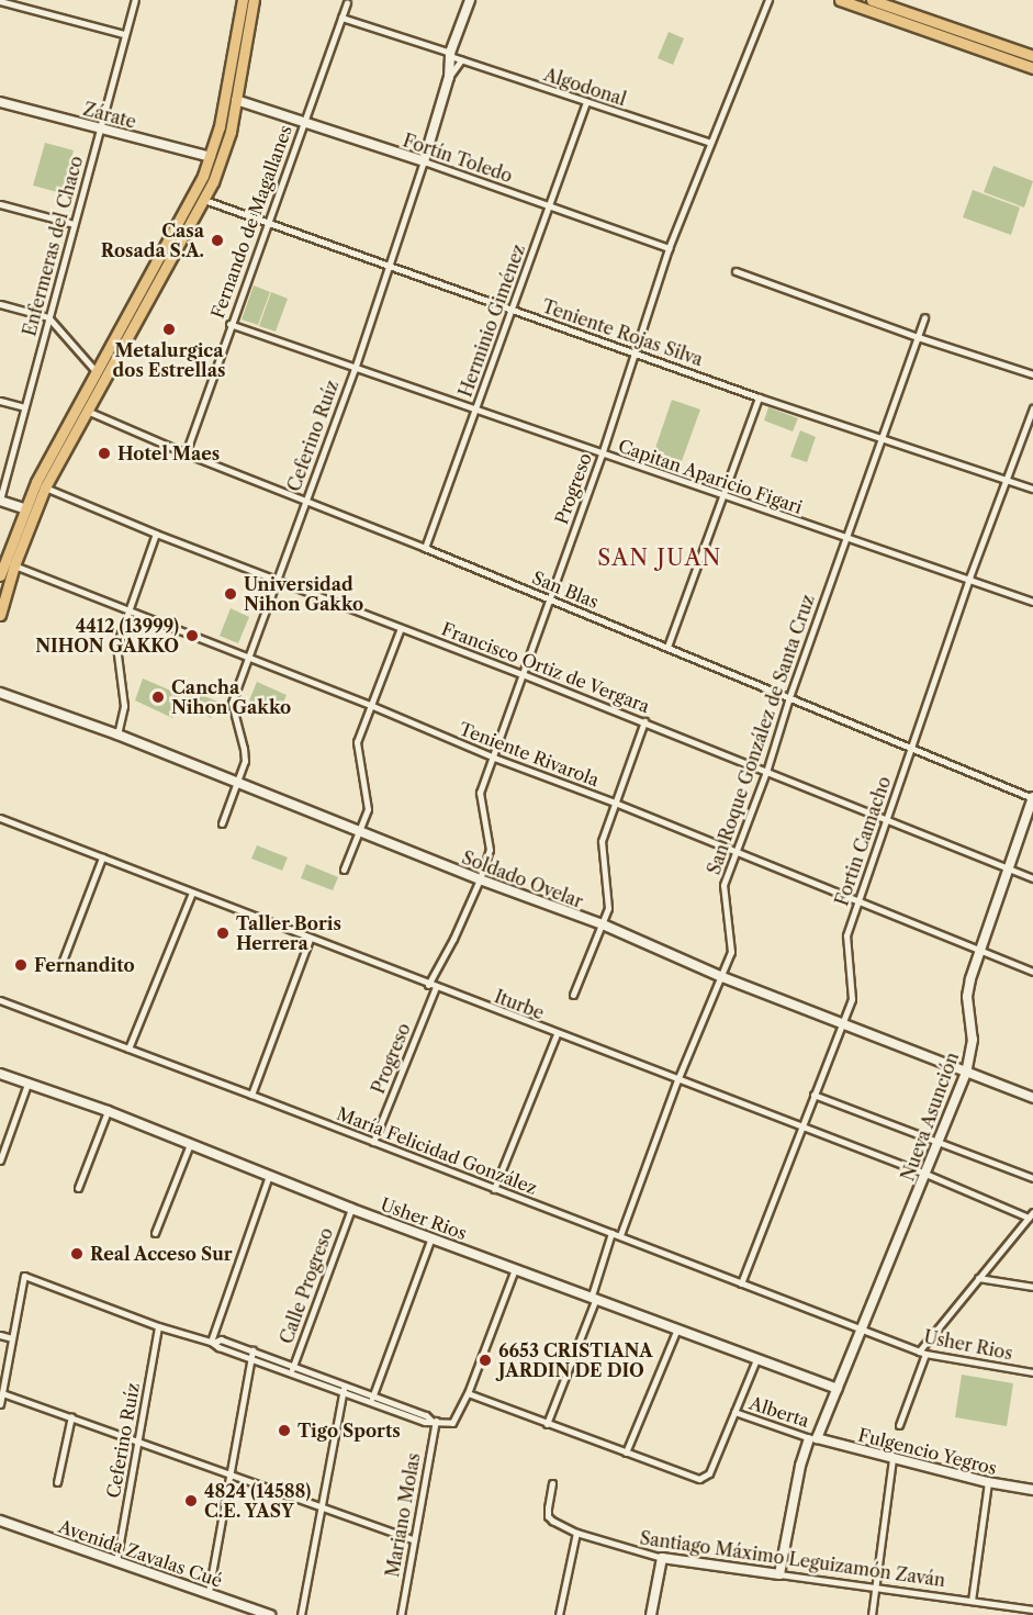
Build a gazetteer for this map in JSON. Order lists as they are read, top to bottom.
{
  "streets": {
    "street": [
      "Algodonal",
      "Zárate",
      "Fortín Toledo",
      "Fernando de Magallanes",
      "Enfermeras del Chaco",
      "Herminio Giménez",
      "Teniente Rojas Silva",
      "Ceferino Ruíz",
      "Capitan Aparicio Figari",
      "Progreso",
      "San Blas",
      "Francisco Ortiz de Vergara",
      "San Roque González de Santa Cruz",
      "Teniente Rivarola",
      "Fortin Camacho",
      "Soldado Ovelar",
      "Iturbe",
      "Nueva Asunción",
      "María Felicidad González",
      "Usher Rios",
      "Calle Progreso",
      "Alberta",
      "Fulgencio Yegros",
      "Mariano Molas",
      "Avenida Zavalas Cué",
      "Santiago Máximo Leguizamón Zaván"
    ]
  },
  "crossings": [
    ["Algodonal", "Fernando de Magallanes"],
    ["Algodonal", "Herminio Giménez"],
    ["Algodonal", "Ceferino Ruíz"],
    ["Algodonal", "Progreso"],
    ["Zárate", "Enfermeras del Chaco"],
    ["Fortín Toledo", "Fernando de Magallanes"],
    ["Fortín Toledo", "Herminio Giménez"],
    ["Fortín Toledo", "Ceferino Ruíz"],
    ["Fortín Toledo", "Progreso"],
    ["Fernando de Magallanes", "Teniente Rojas Silva"],
    ["Fernando de Magallanes", "Capitan Aparicio Figari"],
    ["Fernando de Magallanes", "San Blas"],
    ["Herminio Giménez", "Teniente Rojas Silva"],
    ["Herminio Giménez", "Capitan Aparicio Figari"],
    ["Herminio Giménez", "San Blas"],
    ["Teniente Rojas Silva", "Ceferino Ruíz"],
    ["Teniente Rojas Silva", "Progreso"],
    ["Teniente Rojas Silva", "San Roque González de Santa Cruz"],
    ["Teniente Rojas Silva", "Fortin Camacho"],
    ["Ceferino Ruíz", "Capitan Aparicio Figari"],
    ["Ceferino Ruíz", "San Blas"],
    ["Ceferino Ruíz", "Francisco Ortiz de Vergara"],
    ["Ceferino Ruíz", "Teniente Rivarola"],
    ["Ceferino Ruíz", "Soldado Ovelar"],
    ["Ceferino Ruíz", "Avenida Zavalas Cué"],
    ["Capitan Aparicio Figari", "Progreso"],
    ["Capitan Aparicio Figari", "San Roque González de Santa Cruz"],
    ["Capitan Aparicio Figari", "Fortin Camacho"],
    ["Progreso", "San Blas"],
    ["Progreso", "Francisco Ortiz de Vergara"],
    ["Progreso", "Teniente Rivarola"],
    ["Progreso", "Soldado Ovelar"],
    ["Progreso", "Iturbe"],
    ["Progreso", "María Felicidad González"],
    ["San Blas", "San Roque González de Santa Cruz"],
    ["San Blas", "Fortin Camacho"],
    ["San Blas", "Nueva Asunción"],
    ["Francisco Ortiz de Vergara", "San Roque González de Santa Cruz"],
    ["Francisco Ortiz de Vergara", "Fortin Camacho"],
    ["Francisco Ortiz de Vergara", "Nueva Asunción"],
    ["San Roque González de Santa Cruz", "Teniente Rivarola"],
    ["San Roque González de Santa Cruz", "Soldado Ovelar"],
    ["San Roque González de Santa Cruz", "Iturbe"],
    ["San Roque González de Santa Cruz", "María Felicidad González"],
    ["Teniente Rivarola", "Fortin Camacho"],
    ["Teniente Rivarola", "Nueva Asunción"],
    ["Fortin Camacho", "Soldado Ovelar"],
    ["Fortin Camacho", "Iturbe"],
    ["Fortin Camacho", "María Felicidad González"],
    ["Soldado Ovelar", "Nueva Asunción"],
    ["Iturbe", "Nueva Asunción"],
    ["Nueva Asunción", "María Felicidad González"],
    ["Nueva Asunción", "Usher Rios"],
    ["Nueva Asunción", "Alberta"],
    ["Nueva Asunción", "Fulgencio Yegros"],
    ["Nueva Asunción", "Santiago Máximo Leguizamón Zaván"],
    ["María Felicidad González", "Usher Rios"],
    ["Usher Rios", "Calle Progreso"],
    ["Alberta", "Fulgencio Yegros"]
  ],
  "districts": ["SAN JUAN"],
  "places": [
    "Casa Rosada S.A.",
    "Metalurgica dos Estrellas",
    "Hotel Maes",
    "Universidad Nihon Gakko",
    "4412 (13999) NIHON GAKKO",
    "Cancha Nihon Gakko",
    "Taller Boris Herrera",
    "Fernandito",
    "Real Acceso Sur",
    "6653 CRISTIANA JARDIN DE DIO",
    "Tigo Sports",
    "4824 (14588) C.E. YASY"
  ]
}
